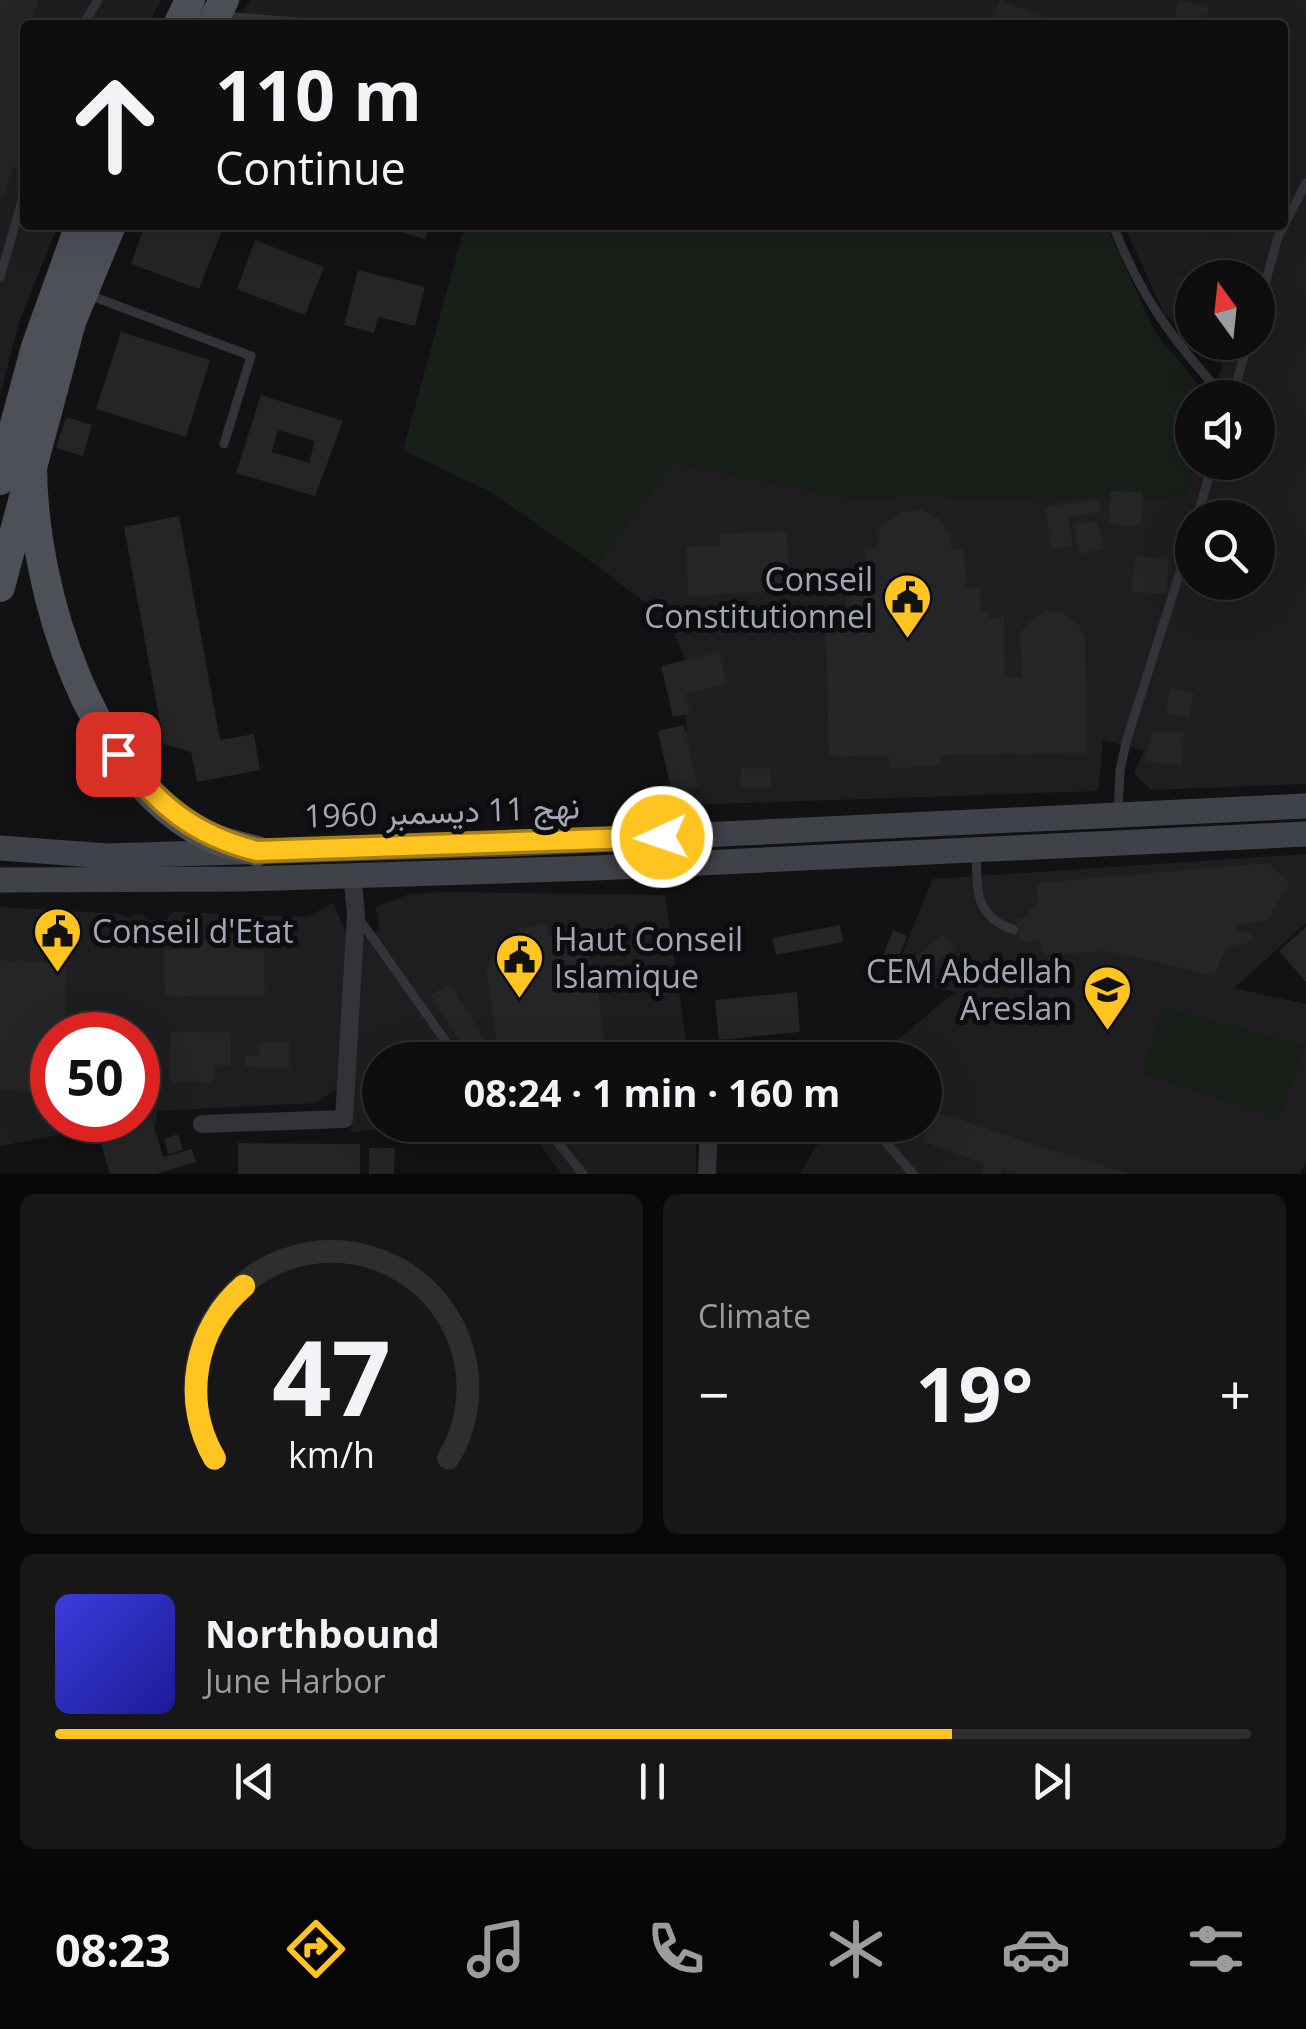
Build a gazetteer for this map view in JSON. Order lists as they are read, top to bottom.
{
  "streets": {
    "main road": ["نهج 11 ديسمبر 1960"]
  },
  "places": {
    "public building": ["Conseil Constitutionnel", "Conseil d'Etat", "Haut Conseil Islamique"],
    "school or university": ["CEM Abdellah Areslan"]
  },
  "north": "top",
  "page": {
    "turn": ["110 m", "Continue"],
    "limit": "50",
    "trip": "08:24 · 1 min · 160 m",
    "tile": "Climate",
    "heat": ["−", "19°", "+"],
    "song": ["Northbound", "June Harbor"],
    "tabs": "08:23",
    "gauge": ["47", "km/h"]
  }
}
